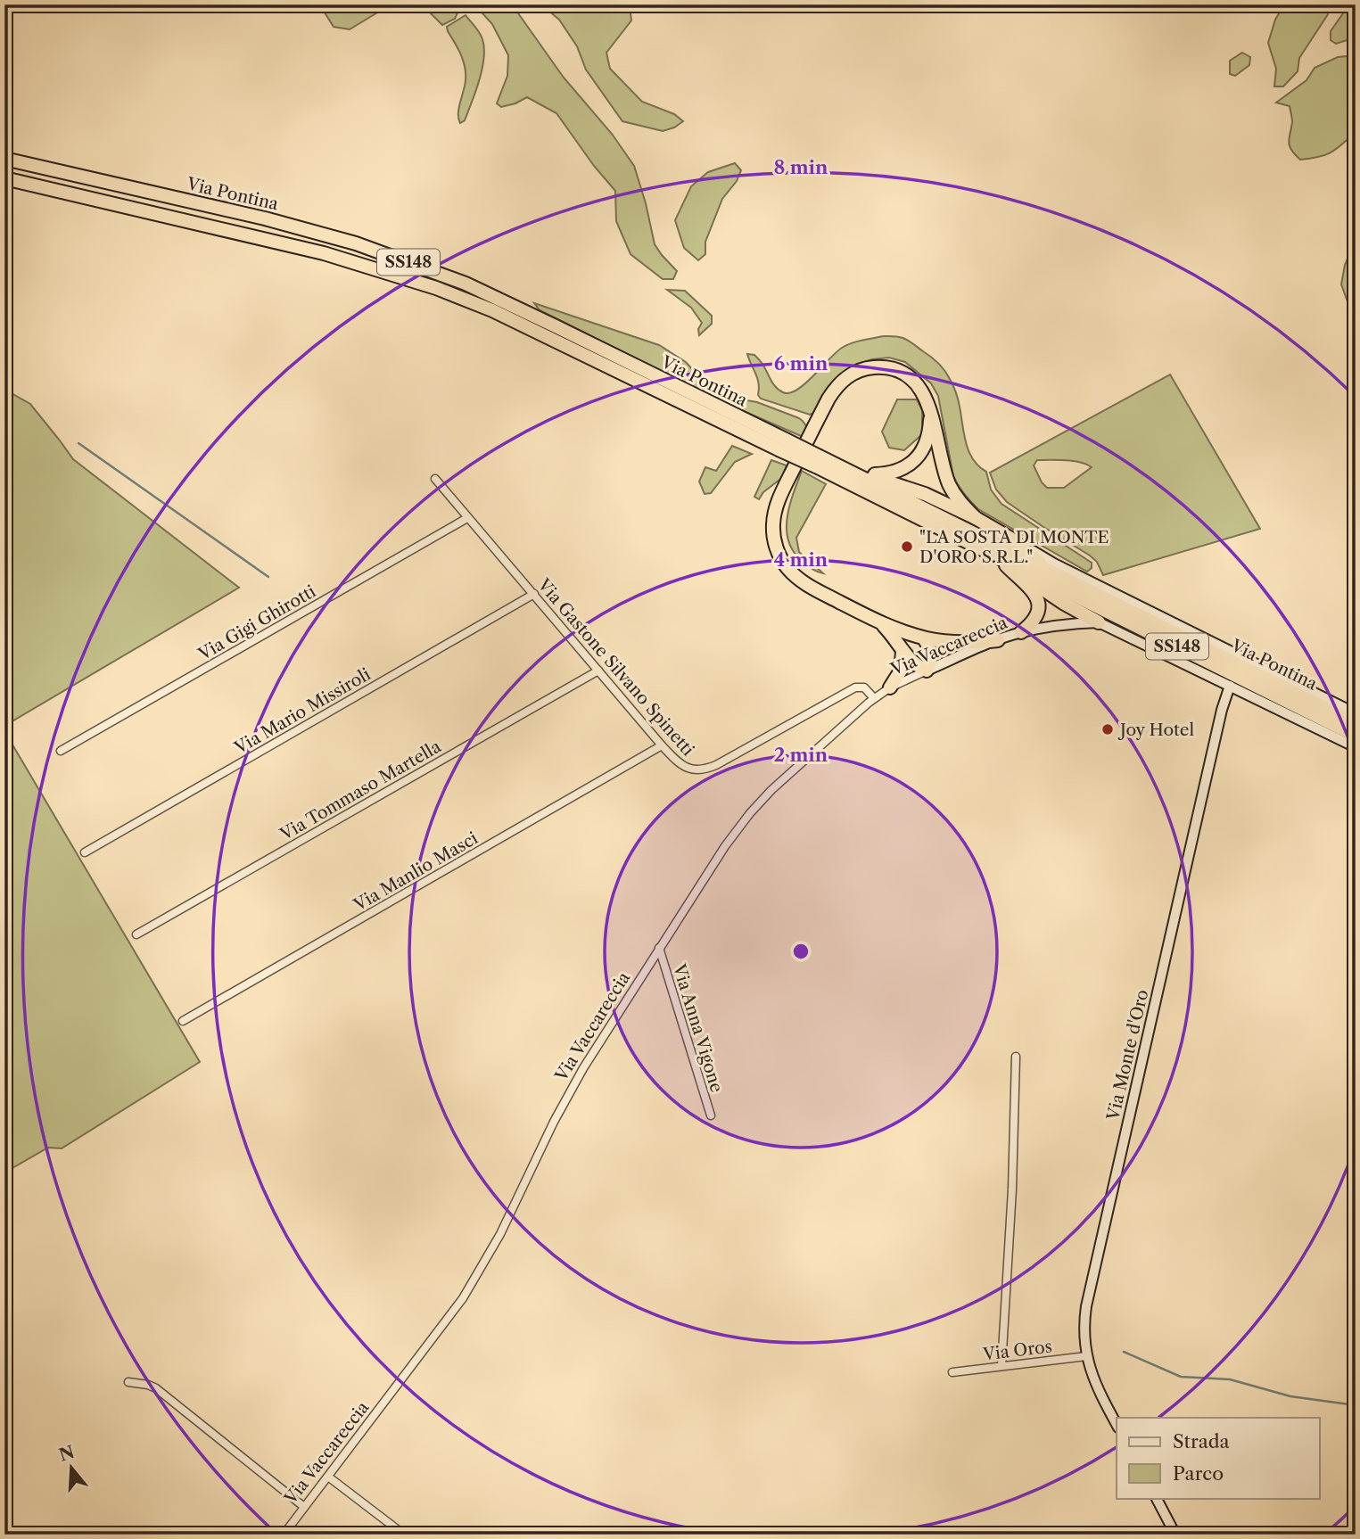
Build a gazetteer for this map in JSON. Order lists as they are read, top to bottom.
{
  "streets": {
    "highway": ["Via Pontina", "SS148"],
    "street": [
      "Via Gigi Ghirotti",
      "Via Vaccareccia",
      "Via Gastone Silvano Spinetti",
      "Via Mario Missiroli",
      "Via Tommaso Martella",
      "Via Manlio Masci",
      "Via Anna Vigone",
      "Via Monte d'Oro",
      "Via Oros"
    ]
  },
  "crossings": [
    ["Via Gigi Ghirotti", "Via Gastone Silvano Spinetti"],
    ["Via Vaccareccia", "Via Gastone Silvano Spinetti"],
    ["Via Vaccareccia", "Via Anna Vigone"],
    ["Via Gastone Silvano Spinetti", "Via Mario Missiroli"],
    ["Via Gastone Silvano Spinetti", "Via Tommaso Martella"],
    ["Via Gastone Silvano Spinetti", "Via Manlio Masci"],
    ["Via Monte d'Oro", "Via Oros"]
  ],
  "places": ["\"LA SOSTA DI MONTE D'ORO S.R.L.\"", "Joy Hotel"],
  "legend": ["Strada", "Parco"],
  "north": "top",
  "rings": [
    "8 min",
    "6 min",
    "4 min",
    "2 min"
  ]
}
